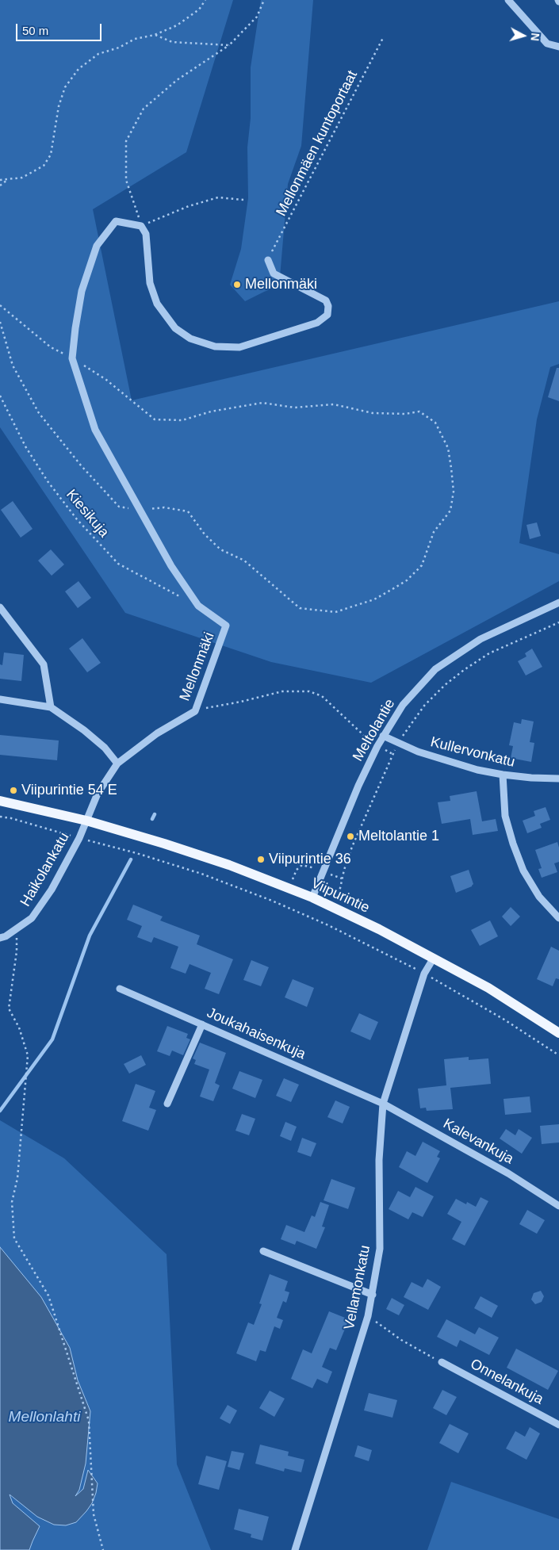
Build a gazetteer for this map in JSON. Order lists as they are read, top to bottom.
{
  "streets": {
    "main road": ["Viipurintie"],
    "street": [
      "Mellonmäki",
      "Meltolantie",
      "Kullervonkatu",
      "Haikolankatu",
      "Joukahaisenkuja",
      "Kalevankuja",
      "Vellamonkatu",
      "Onnelankuja"
    ],
    "path": ["Mellonmäen kuntoportaat", "Kiesikuja"]
  },
  "crossings": [
    ["Kiesikuja", "Mellonmäki"],
    ["Mellonmäki", "Haikolankatu"],
    ["Mellonmäki", "Viipurintie"],
    ["Meltolantie", "Kullervonkatu"],
    ["Meltolantie", "Viipurintie"],
    ["Haikolankatu", "Viipurintie"],
    ["Viipurintie", "Vellamonkatu"],
    ["Joukahaisenkuja", "Kalevankuja"],
    ["Joukahaisenkuja", "Vellamonkatu"],
    ["Kalevankuja", "Vellamonkatu"]
  ],
  "water": ["Mellonlahti"],
  "places": [
    "Mellonmäki",
    "Viipurintie 54 E",
    "Meltolantie 1",
    "Viipurintie 36"
  ],
  "scale_bar": "50 m",
  "north": "right"
}
